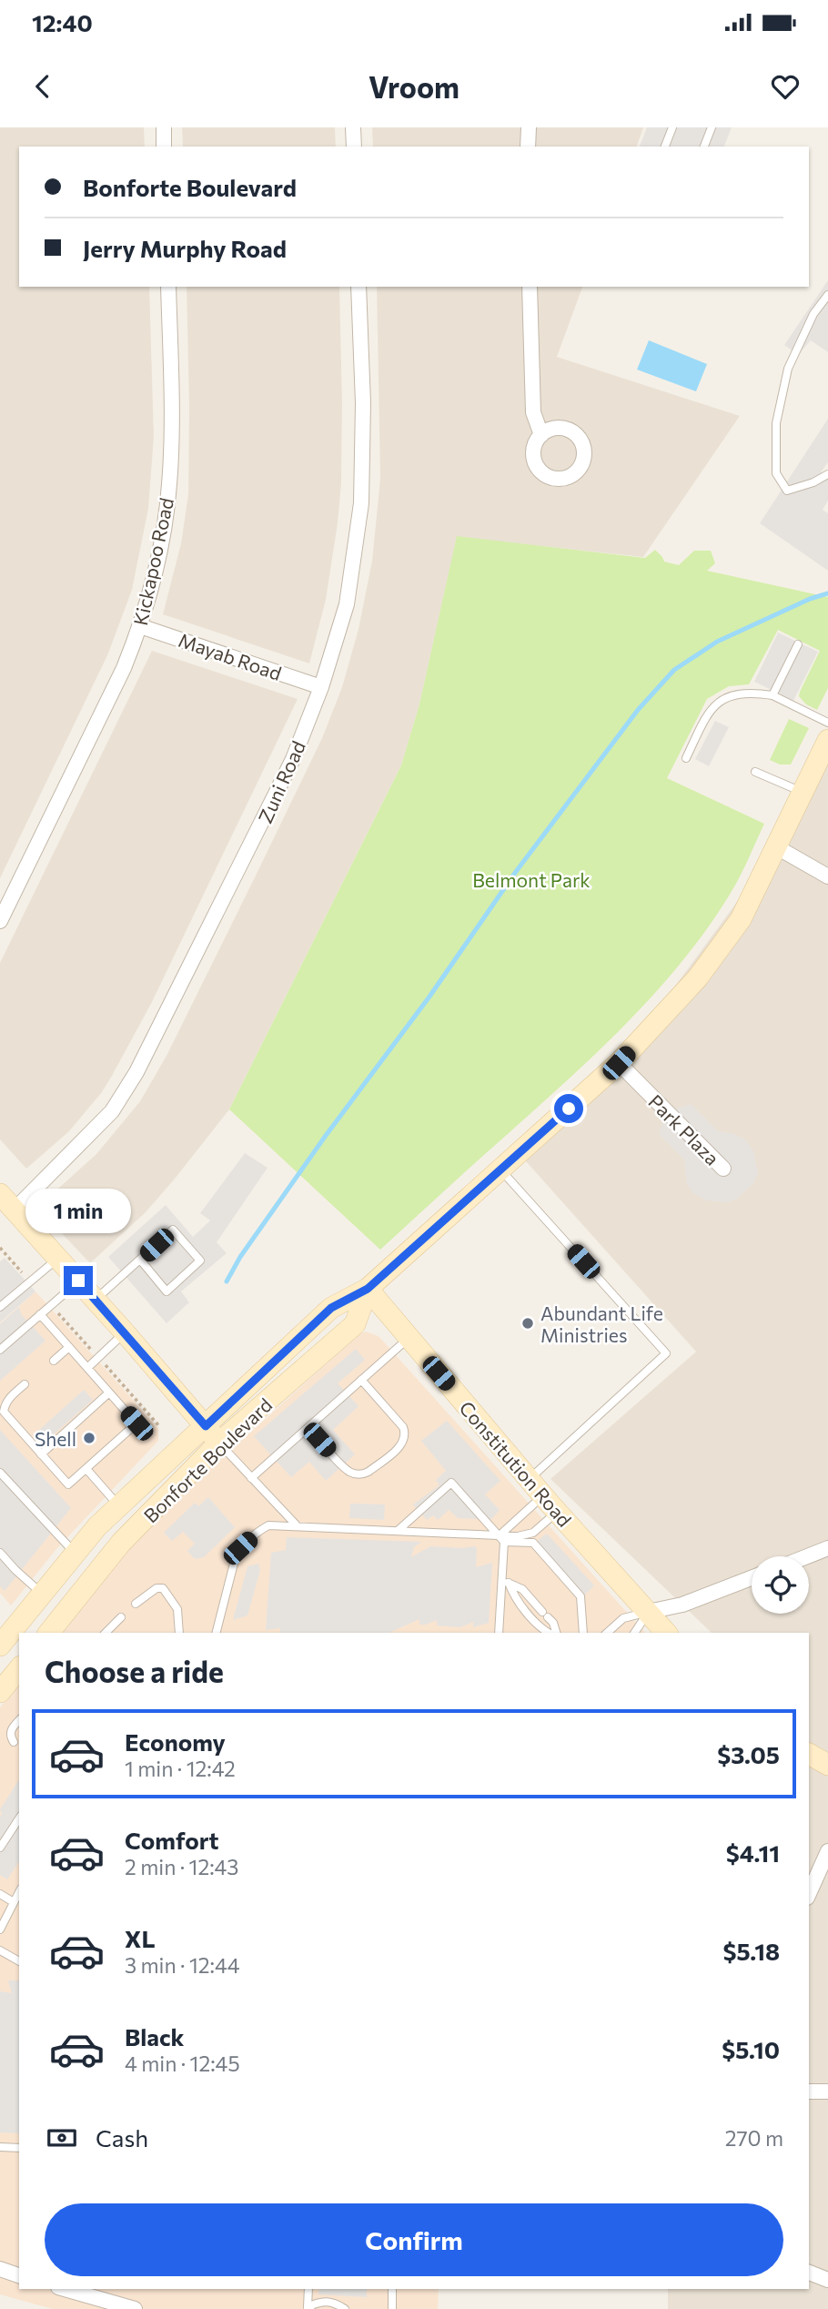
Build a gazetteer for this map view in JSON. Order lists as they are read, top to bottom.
{
  "streets": {
    "main road": ["Bonforte Boulevard", "Constitution Road"],
    "street": [
      "Kickapoo Road",
      "Mayab Road",
      "Zuni Road",
      "Park Plaza"
    ]
  },
  "crossings": [
    ["Kickapoo Road", "Mayab Road"],
    ["Mayab Road", "Zuni Road"],
    ["Park Plaza", "Bonforte Boulevard"],
    ["Bonforte Boulevard", "Constitution Road"]
  ],
  "parks": ["Belmont Park"],
  "places": ["Abundant Life Ministries", "Shell"],
  "page": {
    "status": "12:40",
    "header": "Vroom",
    "banner": ["Bonforte Boulevard", "Jerry Murphy Road"],
    "bubble": "1 min",
    "heading": "Choose a ride",
    "list": [
      {
        "name": "Economy",
        "note": "1 min · 12:42",
        "value": "$3.05"
      },
      {
        "name": "Comfort",
        "note": "2 min · 12:43",
        "value": "$4.11"
      },
      {
        "name": "XL",
        "note": "3 min · 12:44",
        "value": "$5.18"
      },
      {
        "name": "Black",
        "note": "4 min · 12:45",
        "value": "$5.10"
      }
    ],
    "pay": ["Cash", "270 m"],
    "buttons": "Confirm"
  }
}
